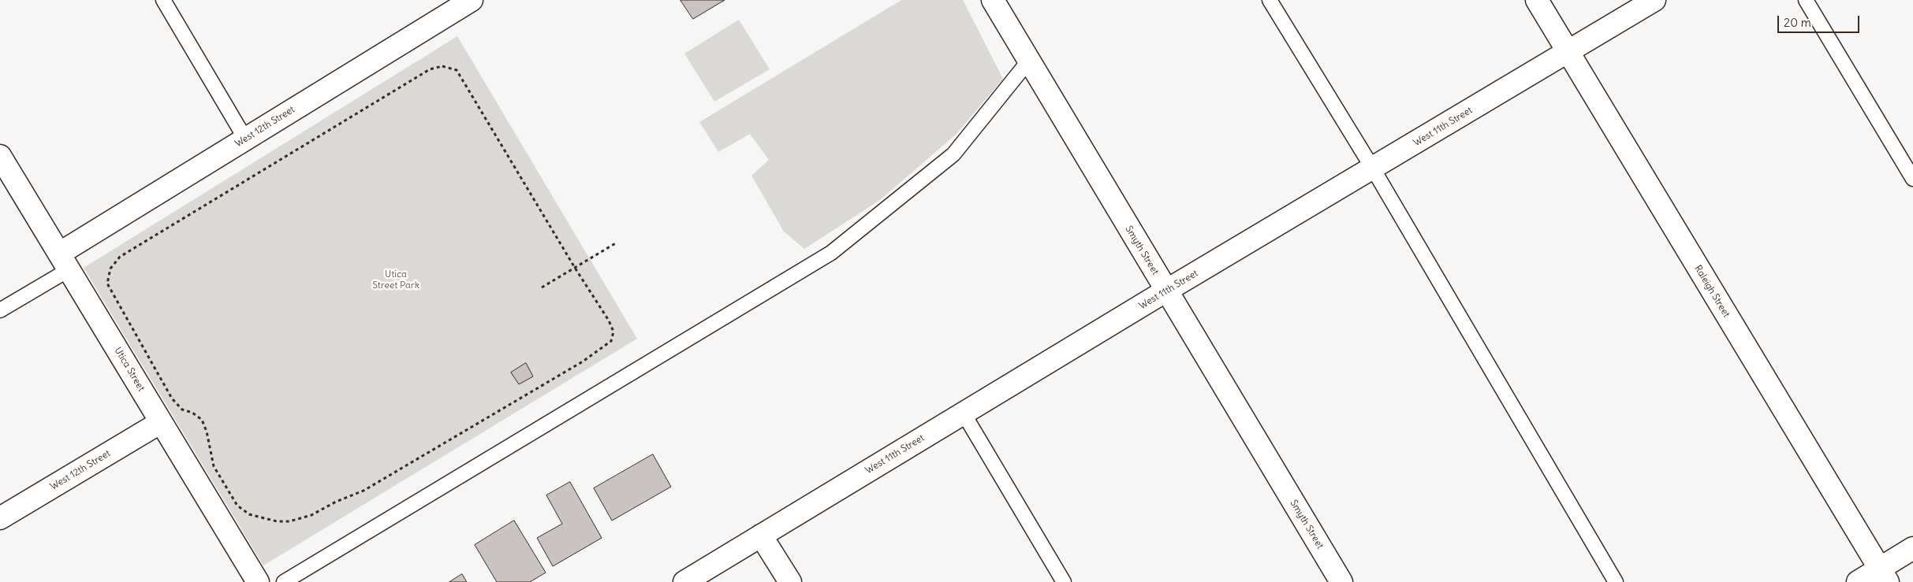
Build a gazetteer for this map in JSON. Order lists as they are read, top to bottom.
{
  "streets": {
    "street": [
      "West 12th Street",
      "West 11th Street",
      "Smyth Street",
      "Raleigh Street",
      "Utica Street"
    ]
  },
  "crossings": [
    ["West 12th Street", "Utica Street"],
    ["West 11th Street", "Smyth Street"],
    ["West 11th Street", "Raleigh Street"]
  ],
  "parks": ["Utica Street Park"],
  "scale_bar": "20 m"
}
